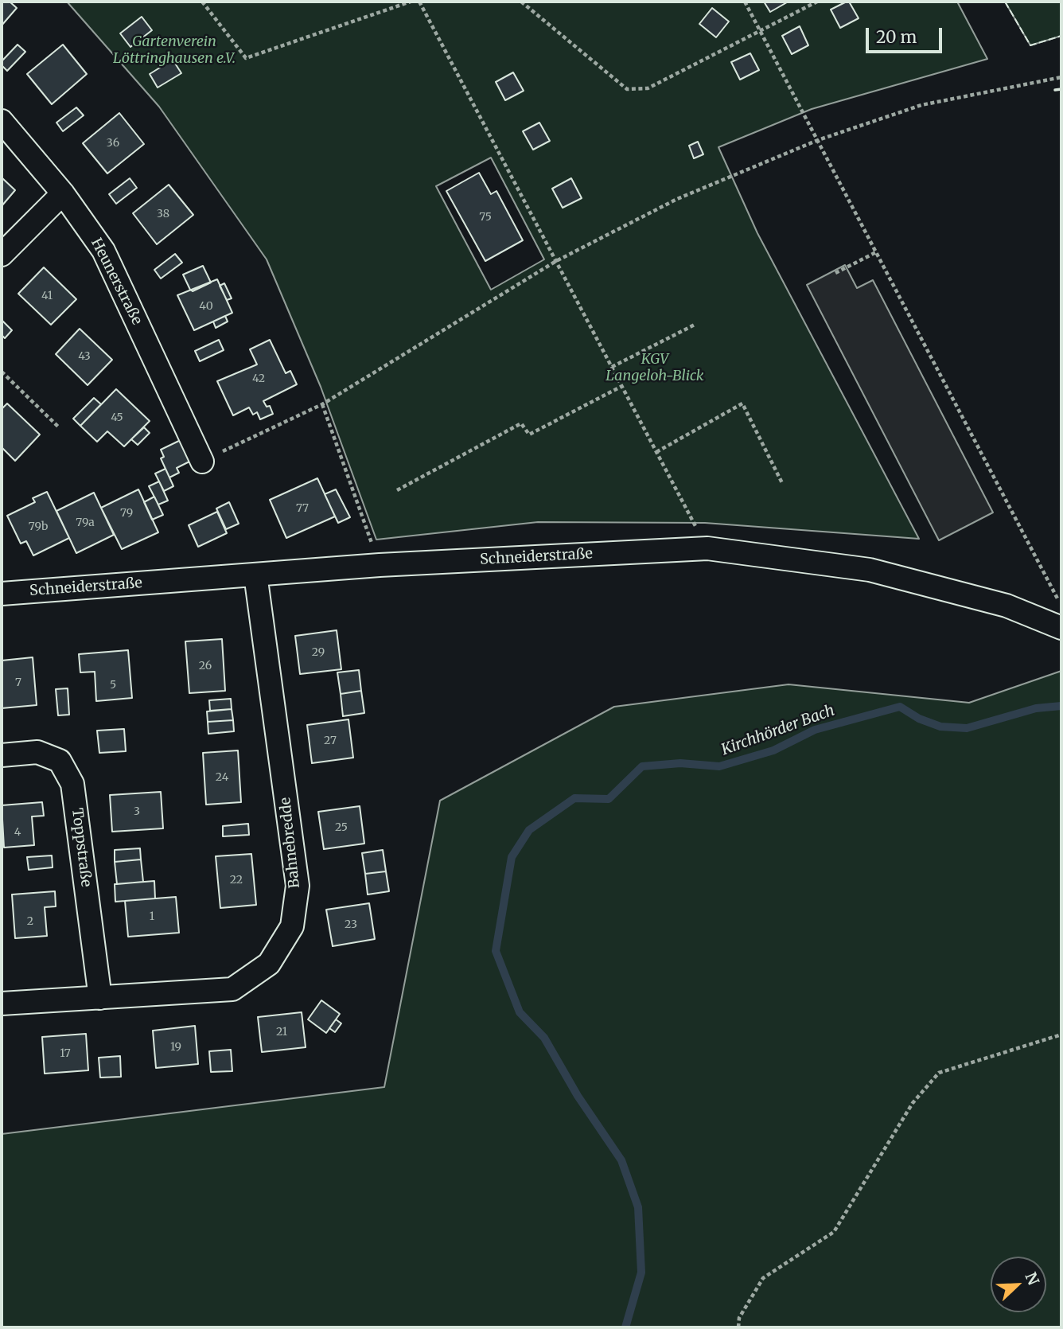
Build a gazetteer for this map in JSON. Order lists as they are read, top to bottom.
{
  "streets": {
    "street": [
      "Heunerstraße",
      "Schneiderstraße",
      "Bahnebredde",
      "Toppstraße"
    ]
  },
  "crossings": [
    ["Schneiderstraße", "Bahnebredde"],
    ["Bahnebredde", "Toppstraße"]
  ],
  "water": ["Kirchhörder Bach"],
  "parks": ["Gartenverein Löttringhausen e.V.", "KGV Langeloh-Blick"],
  "house_numbers": [
    "36",
    "38",
    "75",
    "41",
    "40",
    "43",
    "42",
    "45",
    "77",
    "79",
    "79a",
    "79b",
    "29",
    "26",
    "7",
    "5",
    "27",
    "24",
    "3",
    "25",
    "4",
    "22",
    "1",
    "2",
    "23",
    "21",
    "19",
    "17"
  ],
  "scale_bar": "20 m",
  "north": "top right"
}
